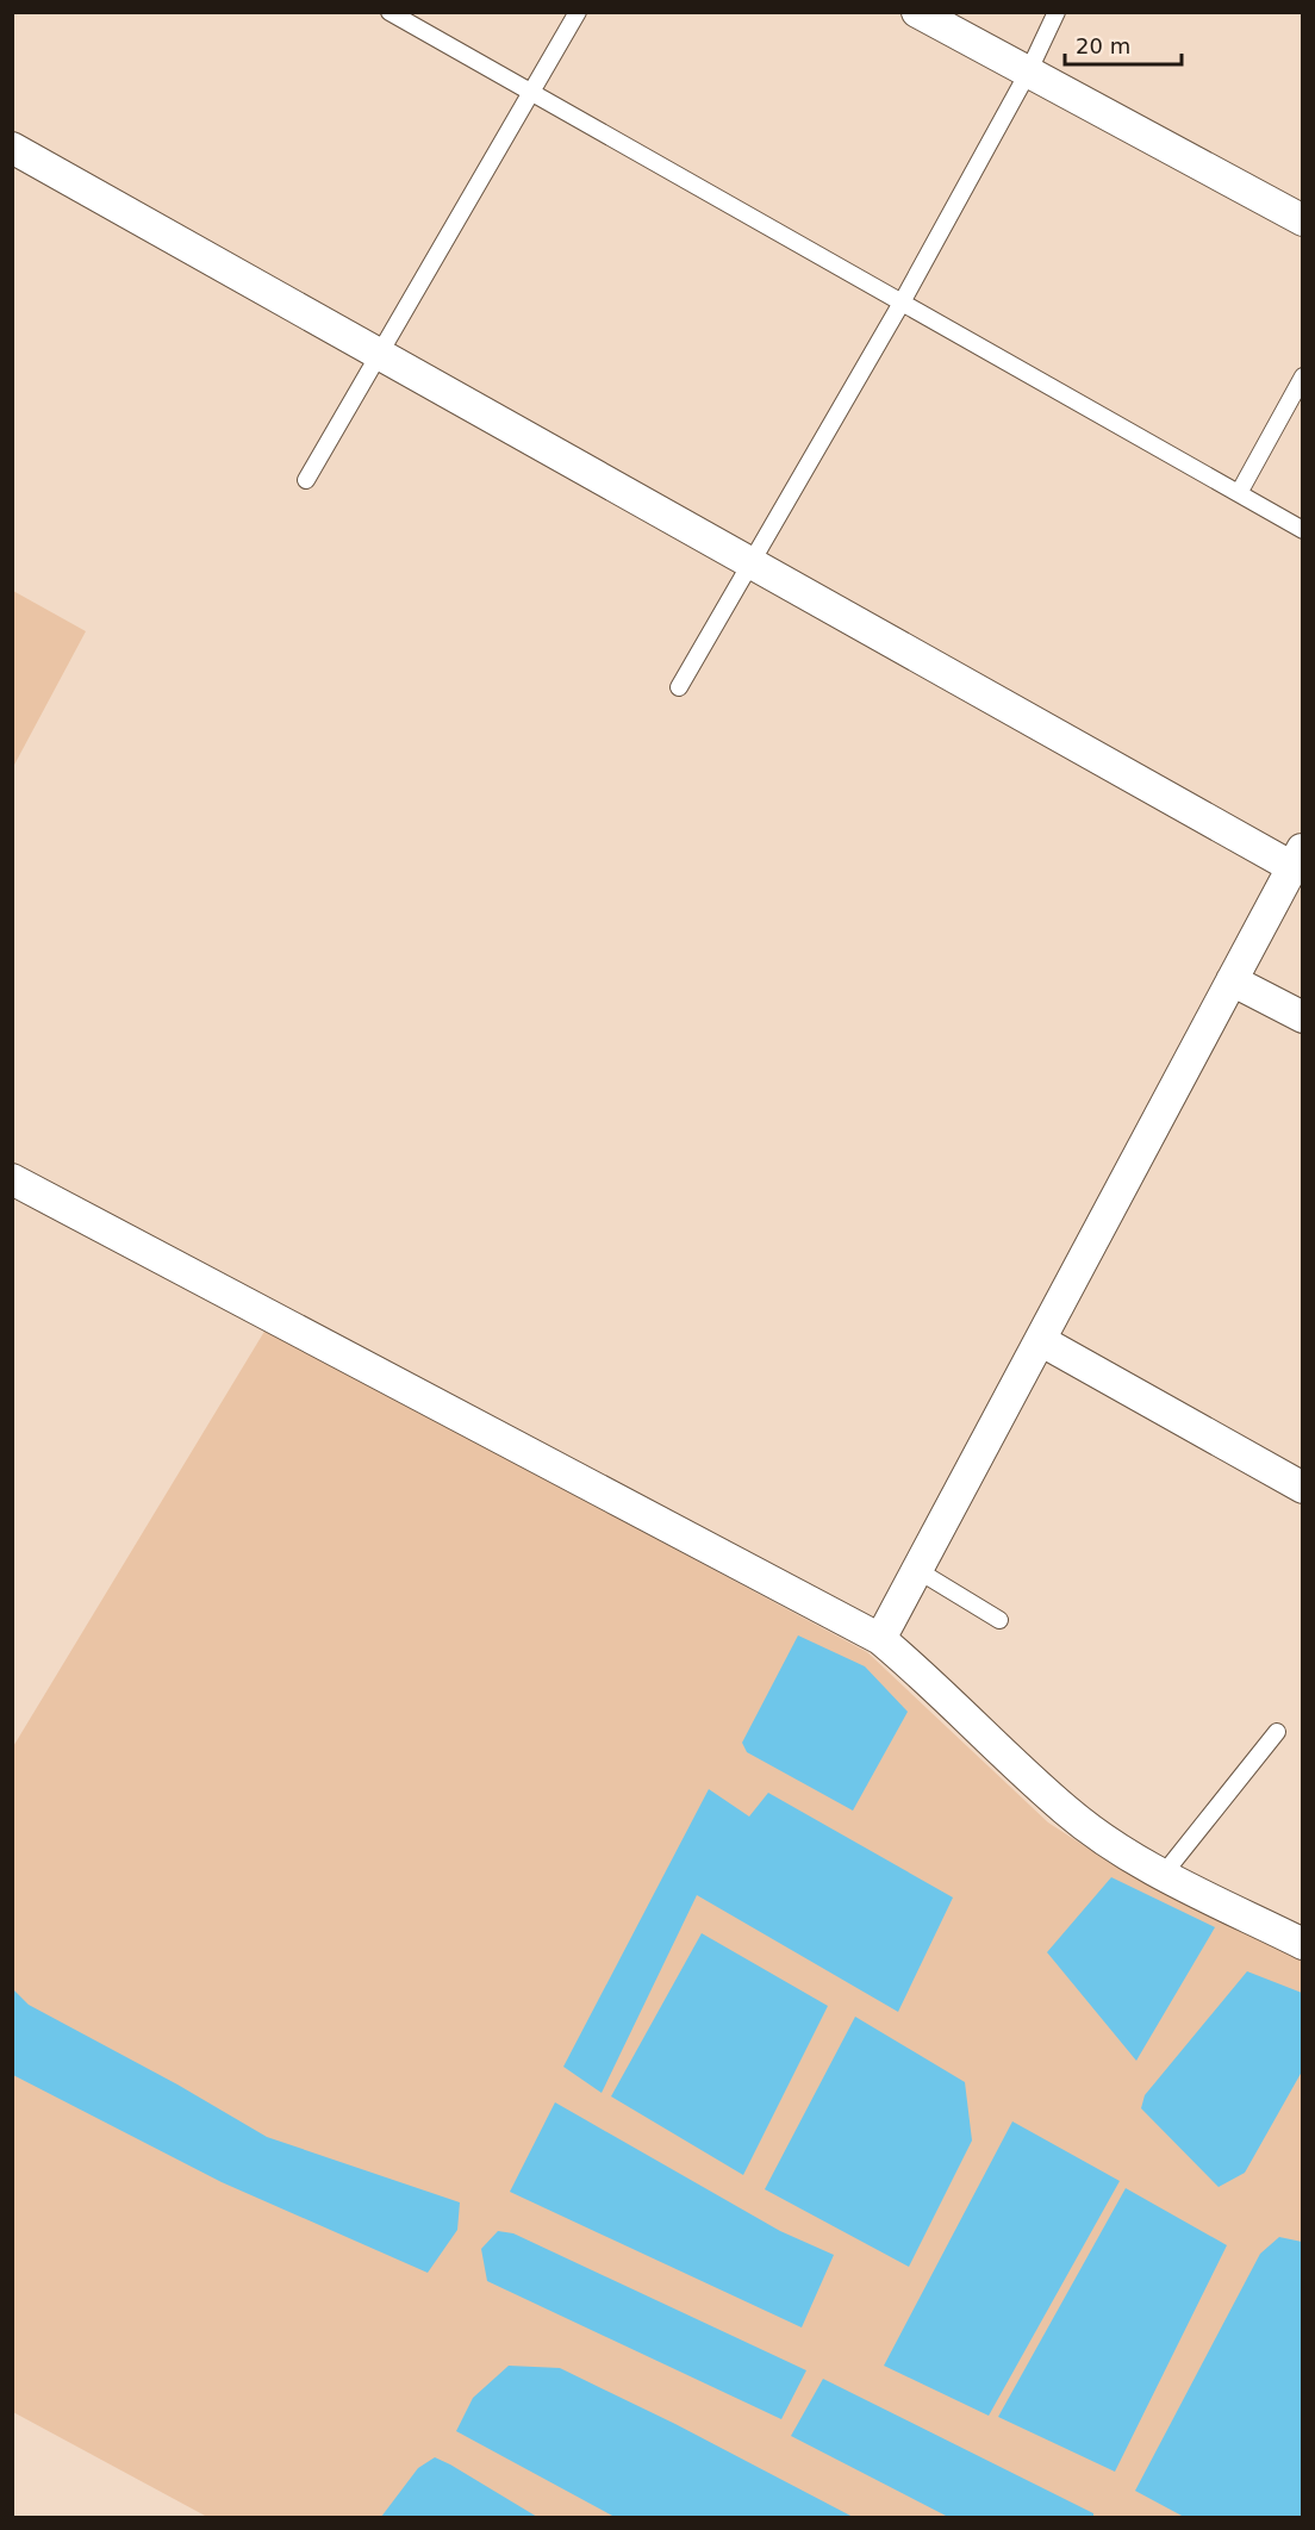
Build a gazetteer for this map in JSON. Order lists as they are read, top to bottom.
{
  "scale_bar": "20 m"
}
